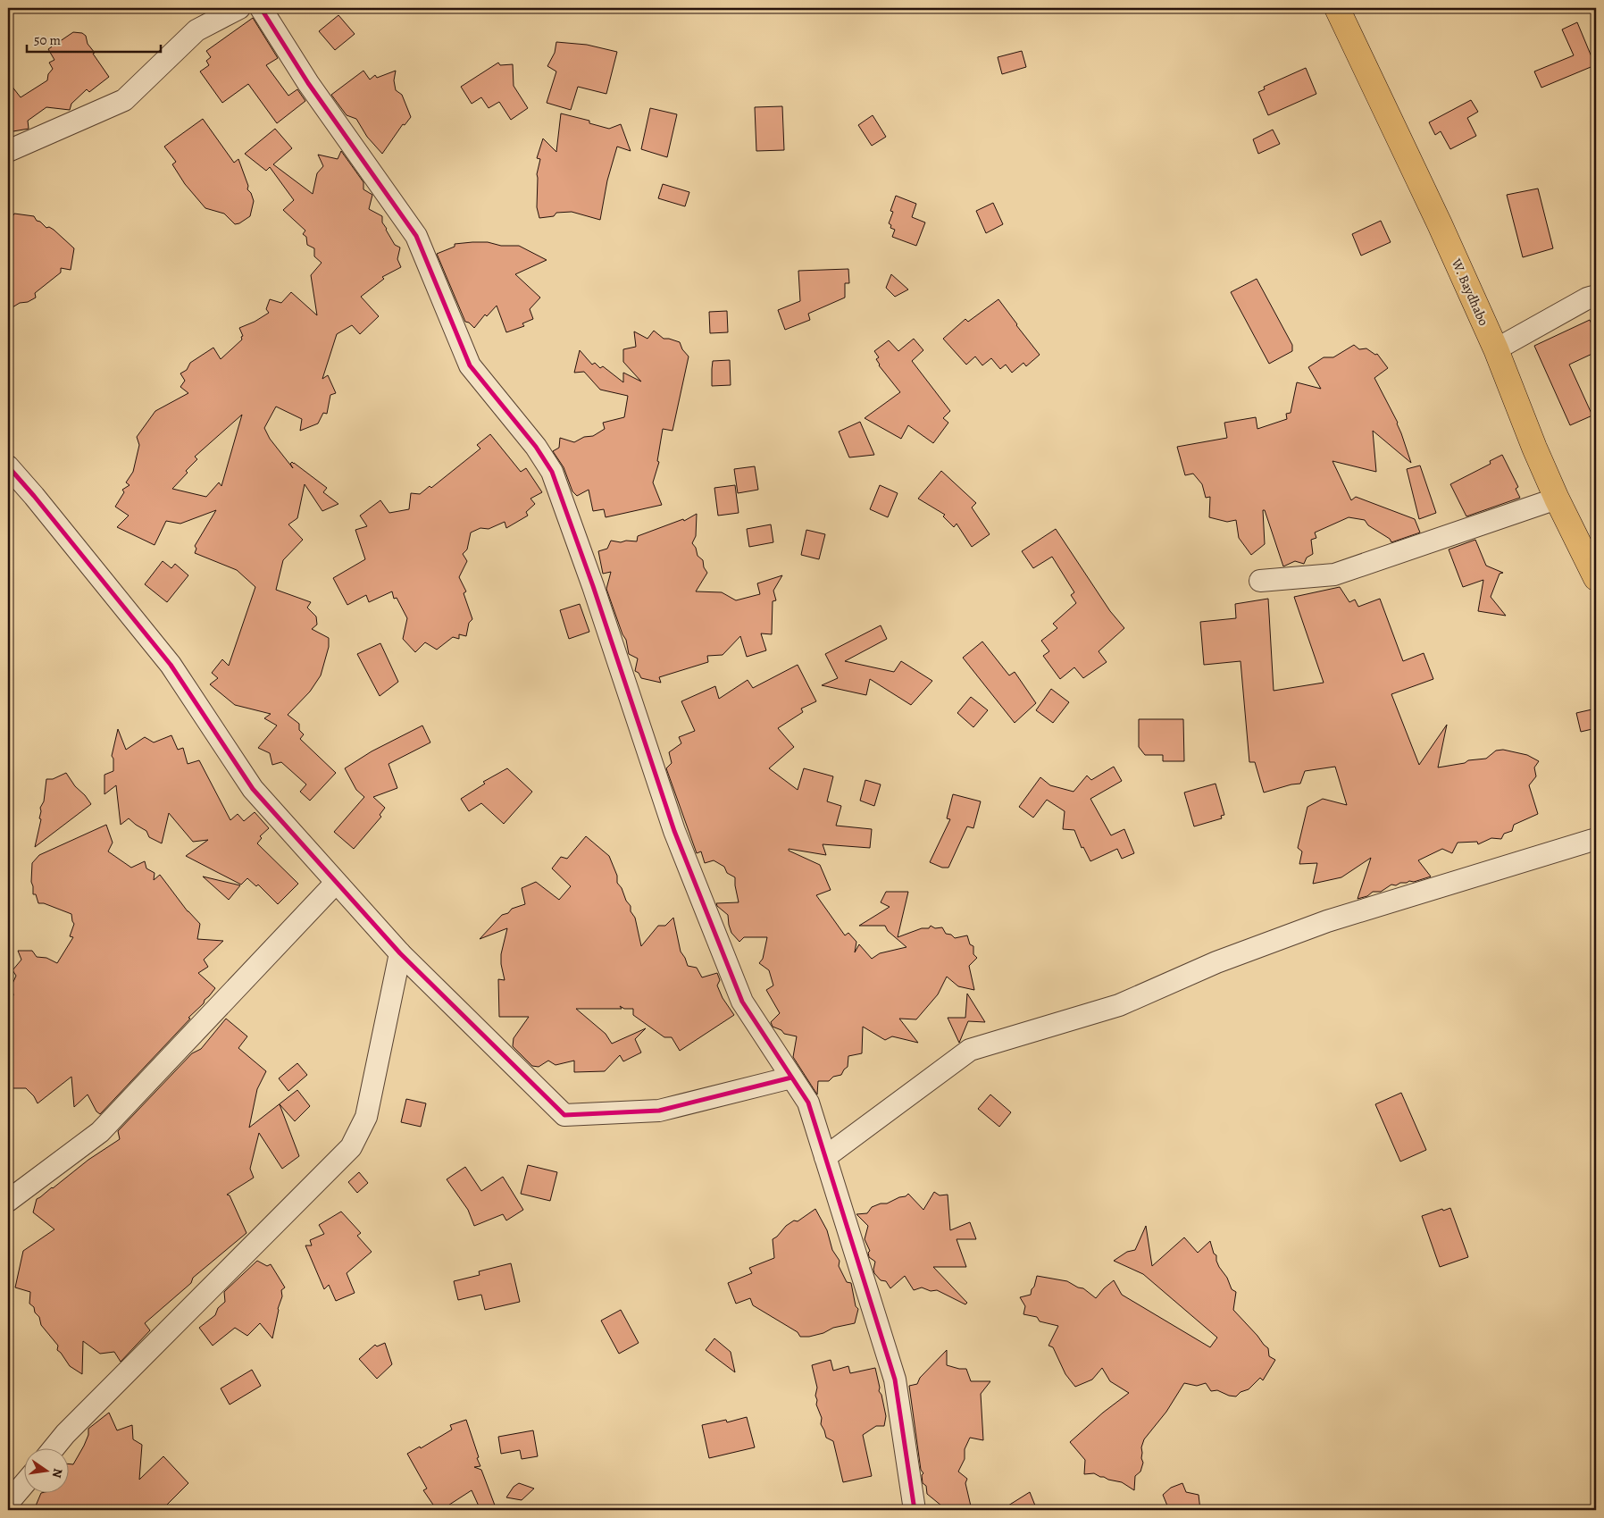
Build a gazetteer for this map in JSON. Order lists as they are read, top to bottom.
{
  "streets": {
    "main road": ["W. Baydhabo"]
  },
  "scale_bar": "50 m",
  "north": "right"
}
